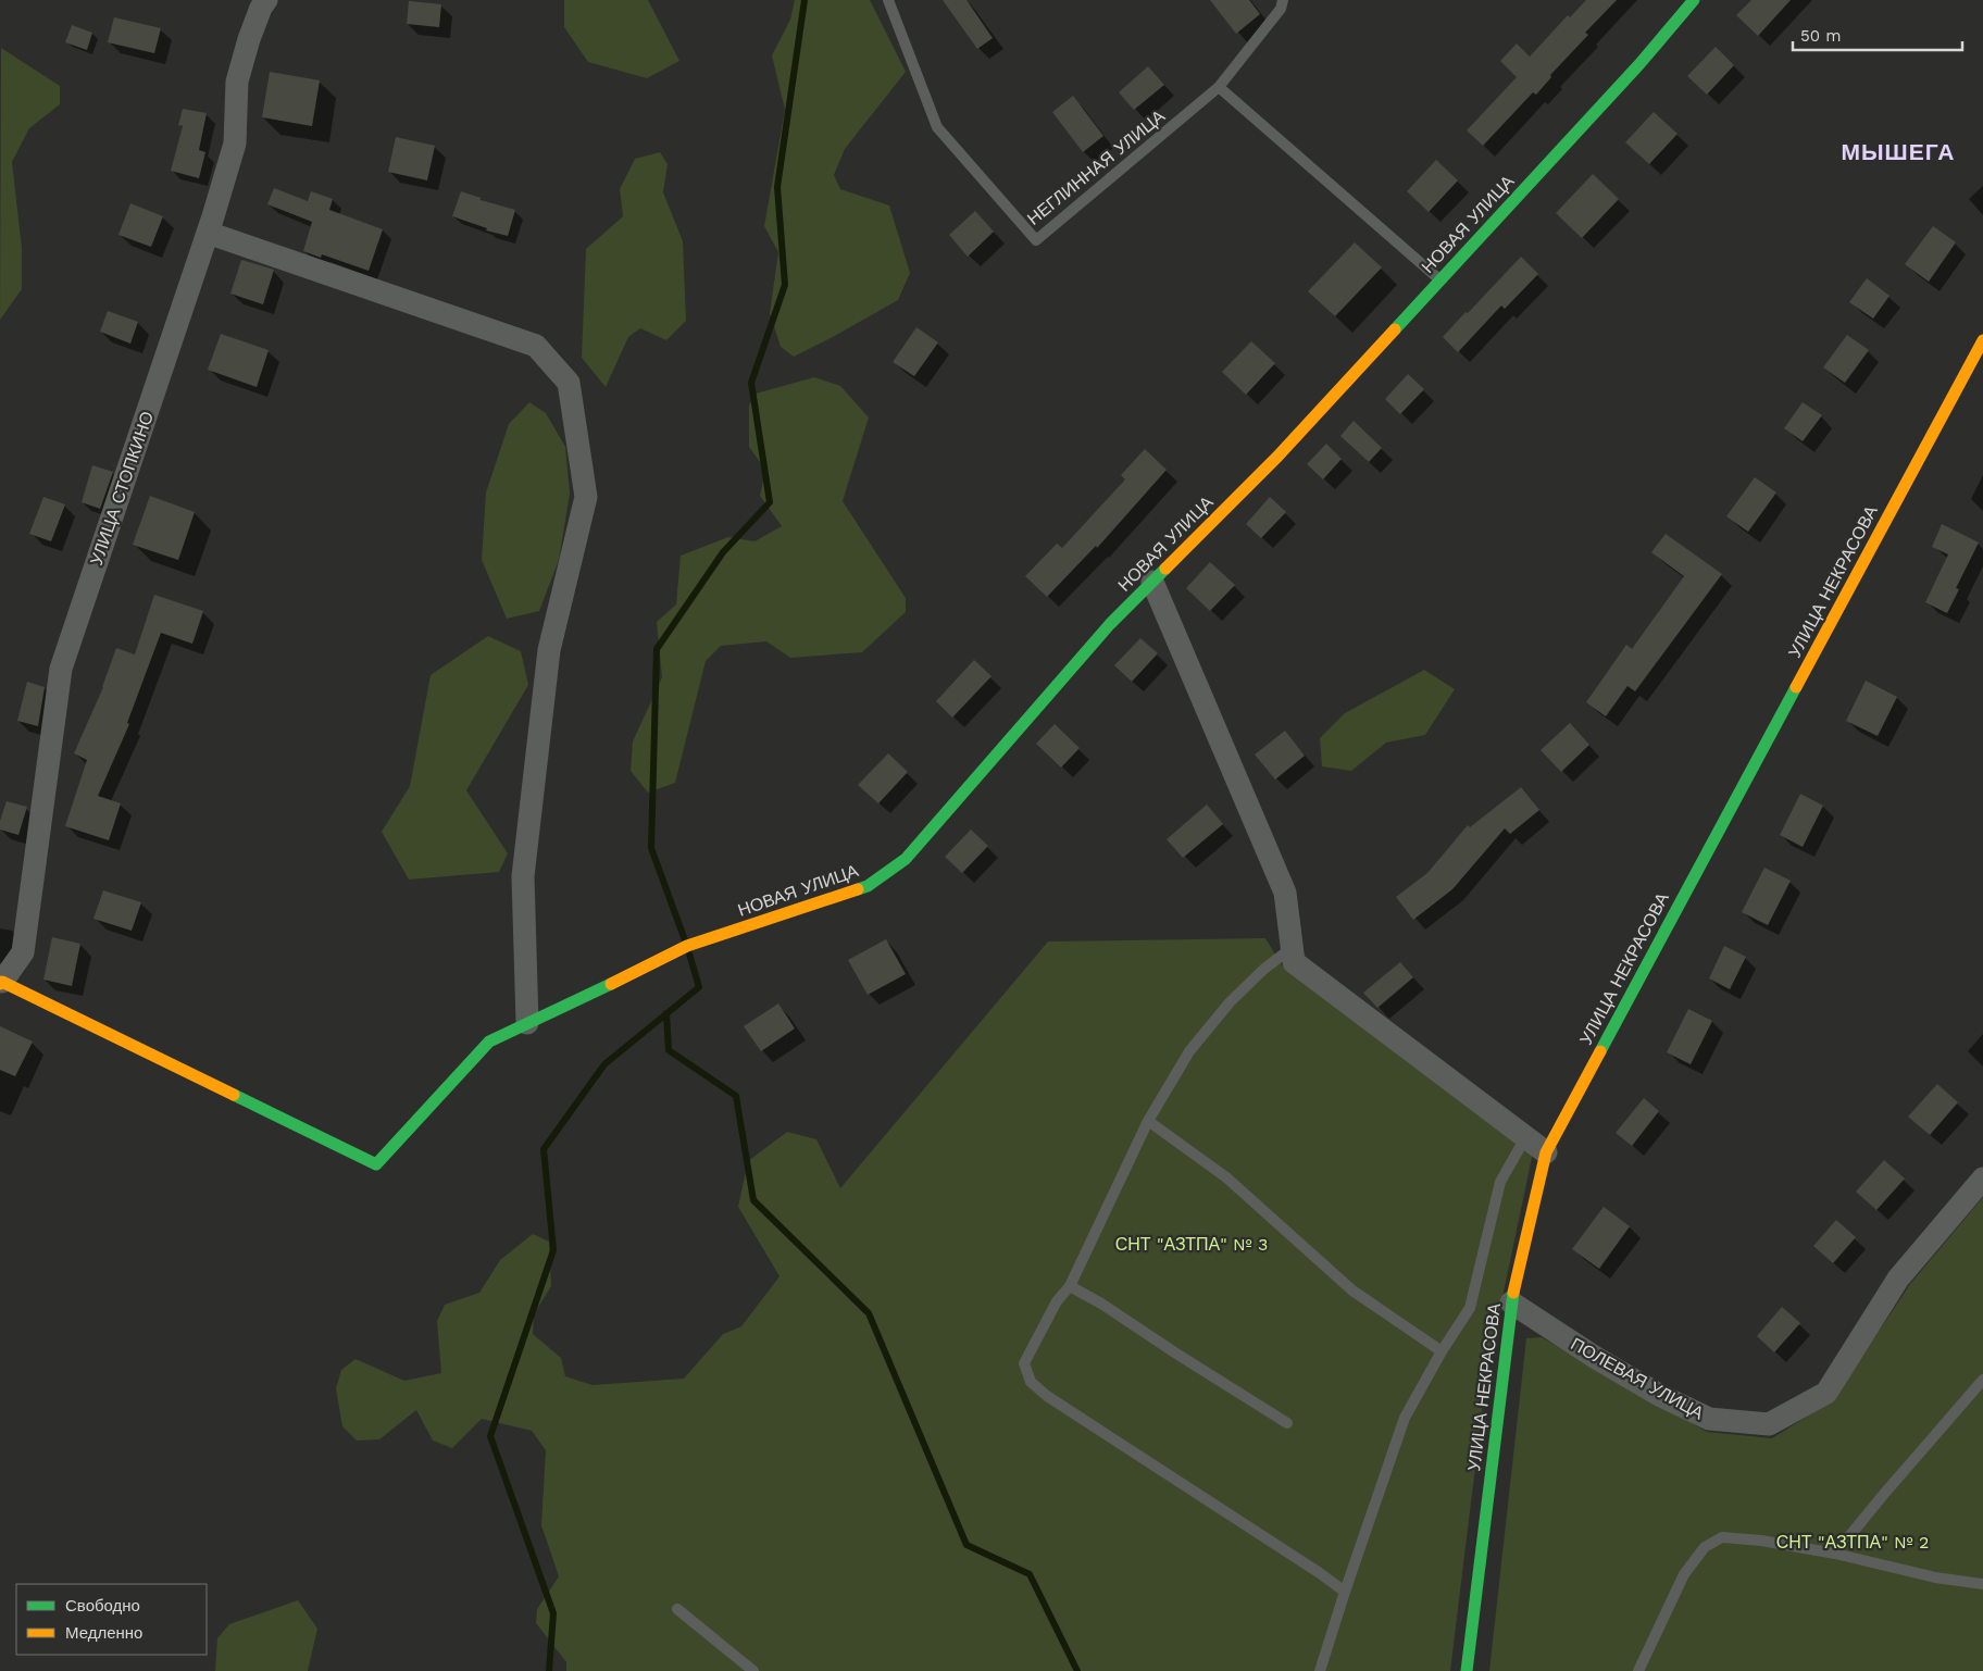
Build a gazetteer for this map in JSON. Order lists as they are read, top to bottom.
{
  "streets": {
    "street": [
      "НОВАЯ УЛИЦА",
      "УЛИЦА СТОПКИНО",
      "УЛИЦА НЕКРАСОВА",
      "ПОЛЕВАЯ УЛИЦА"
    ],
    "lane": ["НЕГЛИННАЯ УЛИЦА"]
  },
  "crossings": [
    ["НОВАЯ УЛИЦА", "УЛИЦА СТОПКИНО"],
    ["УЛИЦА НЕКРАСОВА", "ПОЛЕВАЯ УЛИЦА"]
  ],
  "districts": ["МЫШЕГА"],
  "parks": ["СНТ \"АЗТПА\" № 3", "СНТ \"АЗТПА\" № 2"],
  "legend": ["Свободно", "Медленно"],
  "scale_bar": "50 m"
}
